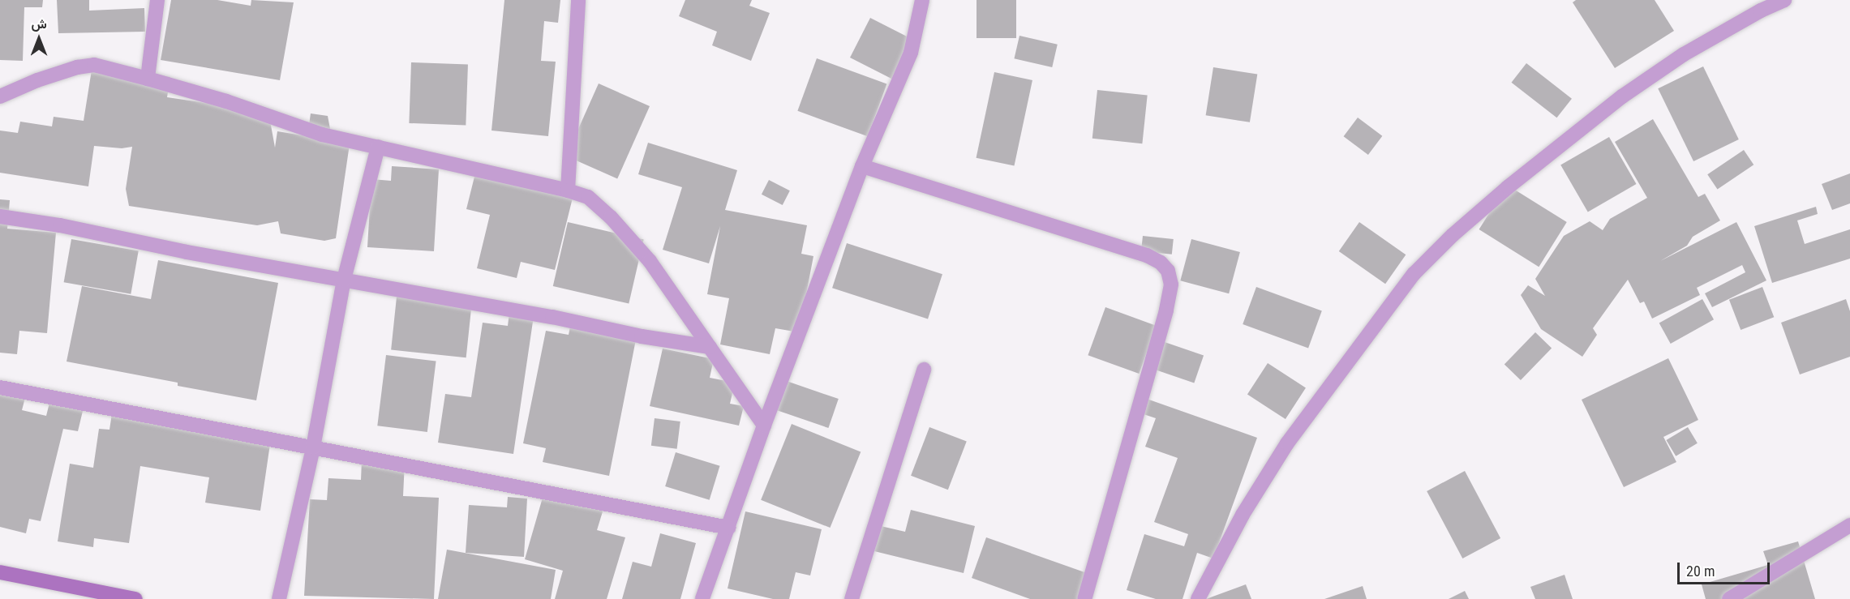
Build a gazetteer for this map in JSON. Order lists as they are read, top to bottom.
{
  "scale_bar": "20 m",
  "north": "top"
}
